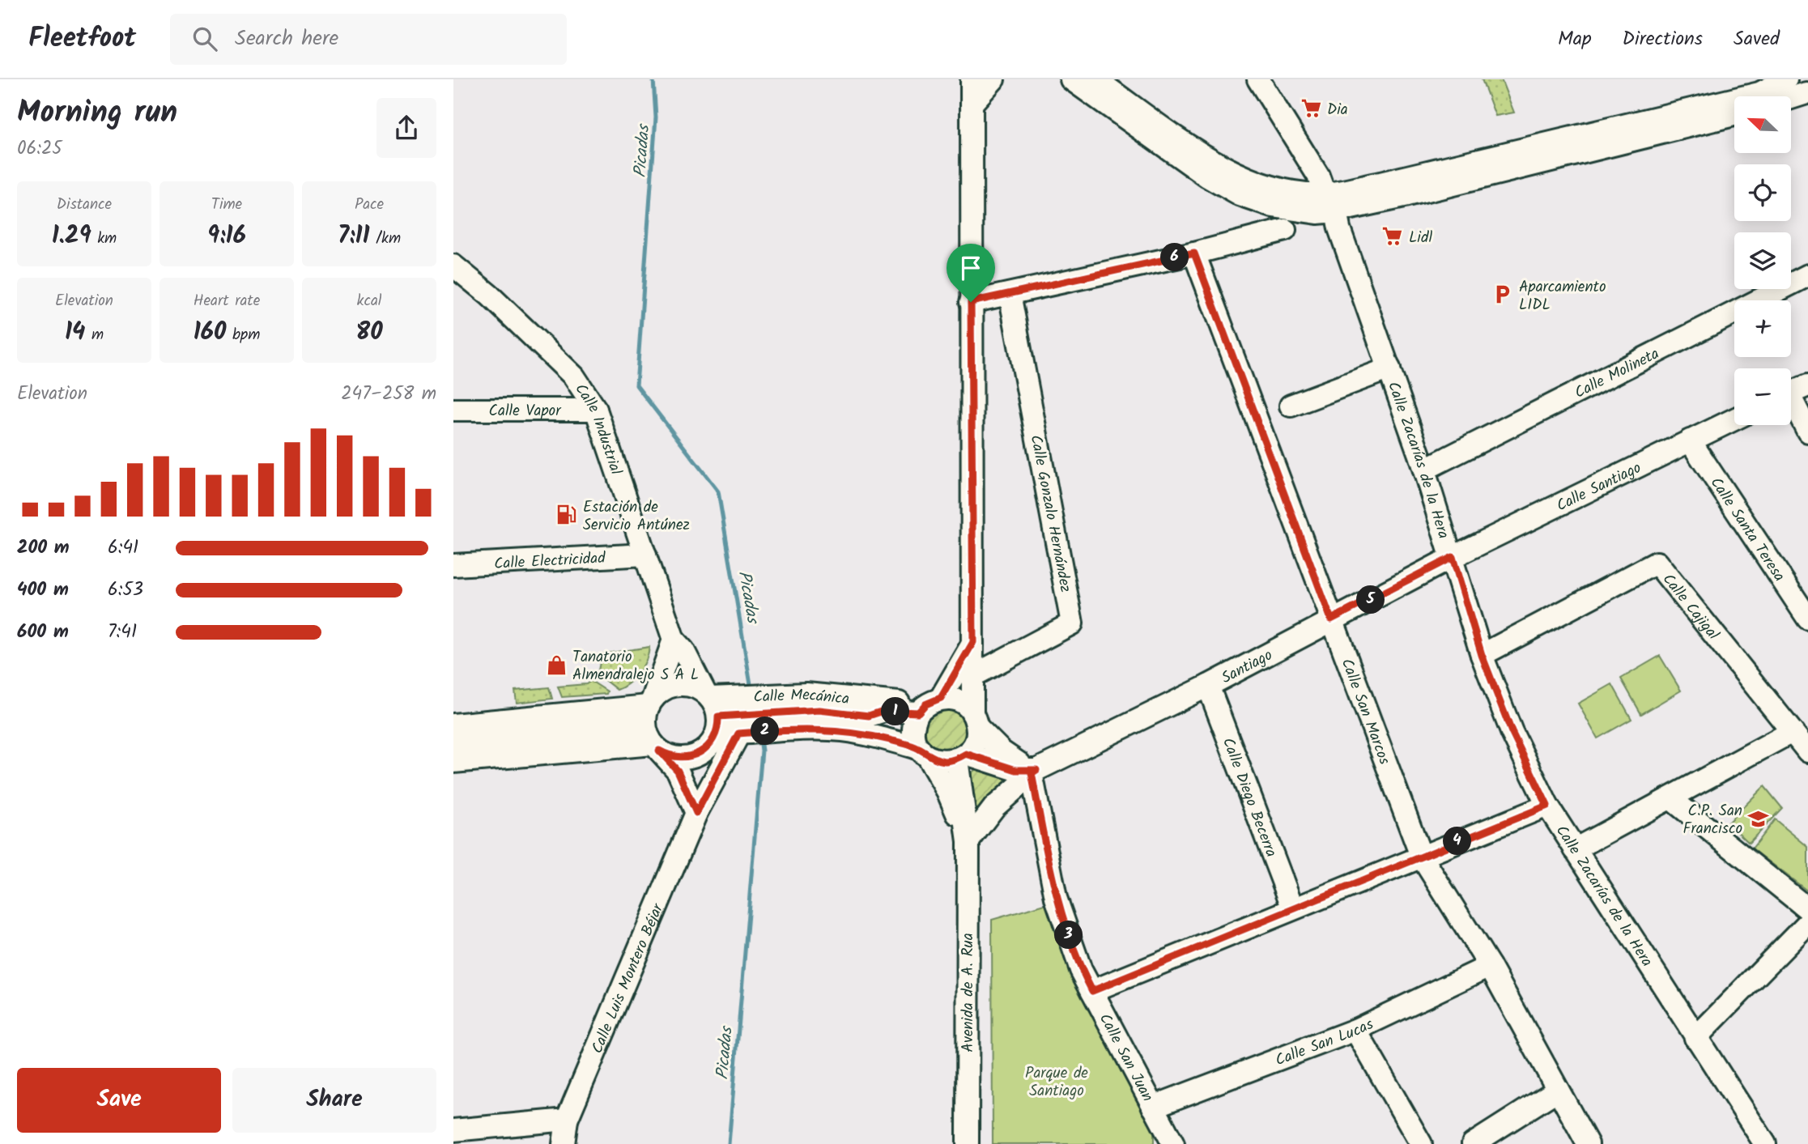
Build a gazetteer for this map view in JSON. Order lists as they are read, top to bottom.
{
  "streets": {
    "street": [
      "Calle Molineta",
      "Calle Vapor",
      "Calle Industrial",
      "Calle Zacarías de la Hera",
      "Calle Santiago",
      "Calle Gonzalo Hernández",
      "Calle Santa Teresa",
      "Calle Electricidad",
      "Calle Cajigal",
      "Santiago",
      "Calle Mecánica",
      "Calle San Marcos",
      "Calle Diego Becerra",
      "Calle Luis Montero Béjar",
      "Avenida de A. Rua",
      "Calle San Lucas",
      "Calle San Juan"
    ]
  },
  "crossings": [
    ["Calle Molineta", "Calle Zacarías de la Hera"],
    ["Calle Vapor", "Calle Industrial"],
    ["Calle Industrial", "Calle Electricidad"],
    ["Calle Industrial", "Calle Luis Montero Béjar"],
    ["Calle Zacarías de la Hera", "Calle Santiago"],
    ["Calle Zacarías de la Hera", "Calle Cajigal"],
    ["Calle Zacarías de la Hera", "Santiago"],
    ["Calle Santiago", "Calle Santa Teresa"],
    ["Calle Santiago", "Santiago"],
    ["Santiago", "Calle San Marcos"],
    ["Santiago", "Calle Diego Becerra"],
    ["Santiago", "Calle San Juan"],
    ["Calle Mecánica", "Calle Luis Montero Béjar"],
    ["Calle Mecánica", "Avenida de A. Rua"],
    ["Calle San Marcos", "Calle San Lucas"],
    ["Calle San Lucas", "Calle San Juan"]
  ],
  "water": ["Picadas"],
  "parks": ["Parque de Santiago"],
  "places": {
    "supermarket": ["Dia", "Lidl"],
    "parking": ["Aparcamiento LIDL"],
    "fuel station": ["Estación de Servicio Antúnez"],
    "shop": ["Tanatorio Almendralejo S A L"],
    "school or university": ["C.P. San Francisco"]
  },
  "north": "top left",
  "page": {
    "header": "Fleetfoot",
    "search": "Search here",
    "nav": ["Map", "Directions", "Saved"],
    "heading": ["Morning run", "06:25"],
    "map_buttons": ["+", "−"],
    "stats": [
      ["Distance", "1.29 km"],
      ["Time", "9:16"],
      ["Pace", "7:11 /km"],
      ["Elevation", "14 m"],
      ["Heart rate", "160 bpm"],
      ["kcal", "80"]
    ],
    "pins": [
      "6",
      "5",
      "1",
      "2",
      "4",
      "3"
    ],
    "chart": ["Elevation", "247–258 m"],
    "list": [
      {
        "name": "200 m",
        "note": "6:41"
      },
      {
        "name": "400 m",
        "note": "6:53"
      },
      {
        "name": "600 m",
        "note": "7:41"
      }
    ],
    "buttons": ["Save", "Share"]
  }
}
